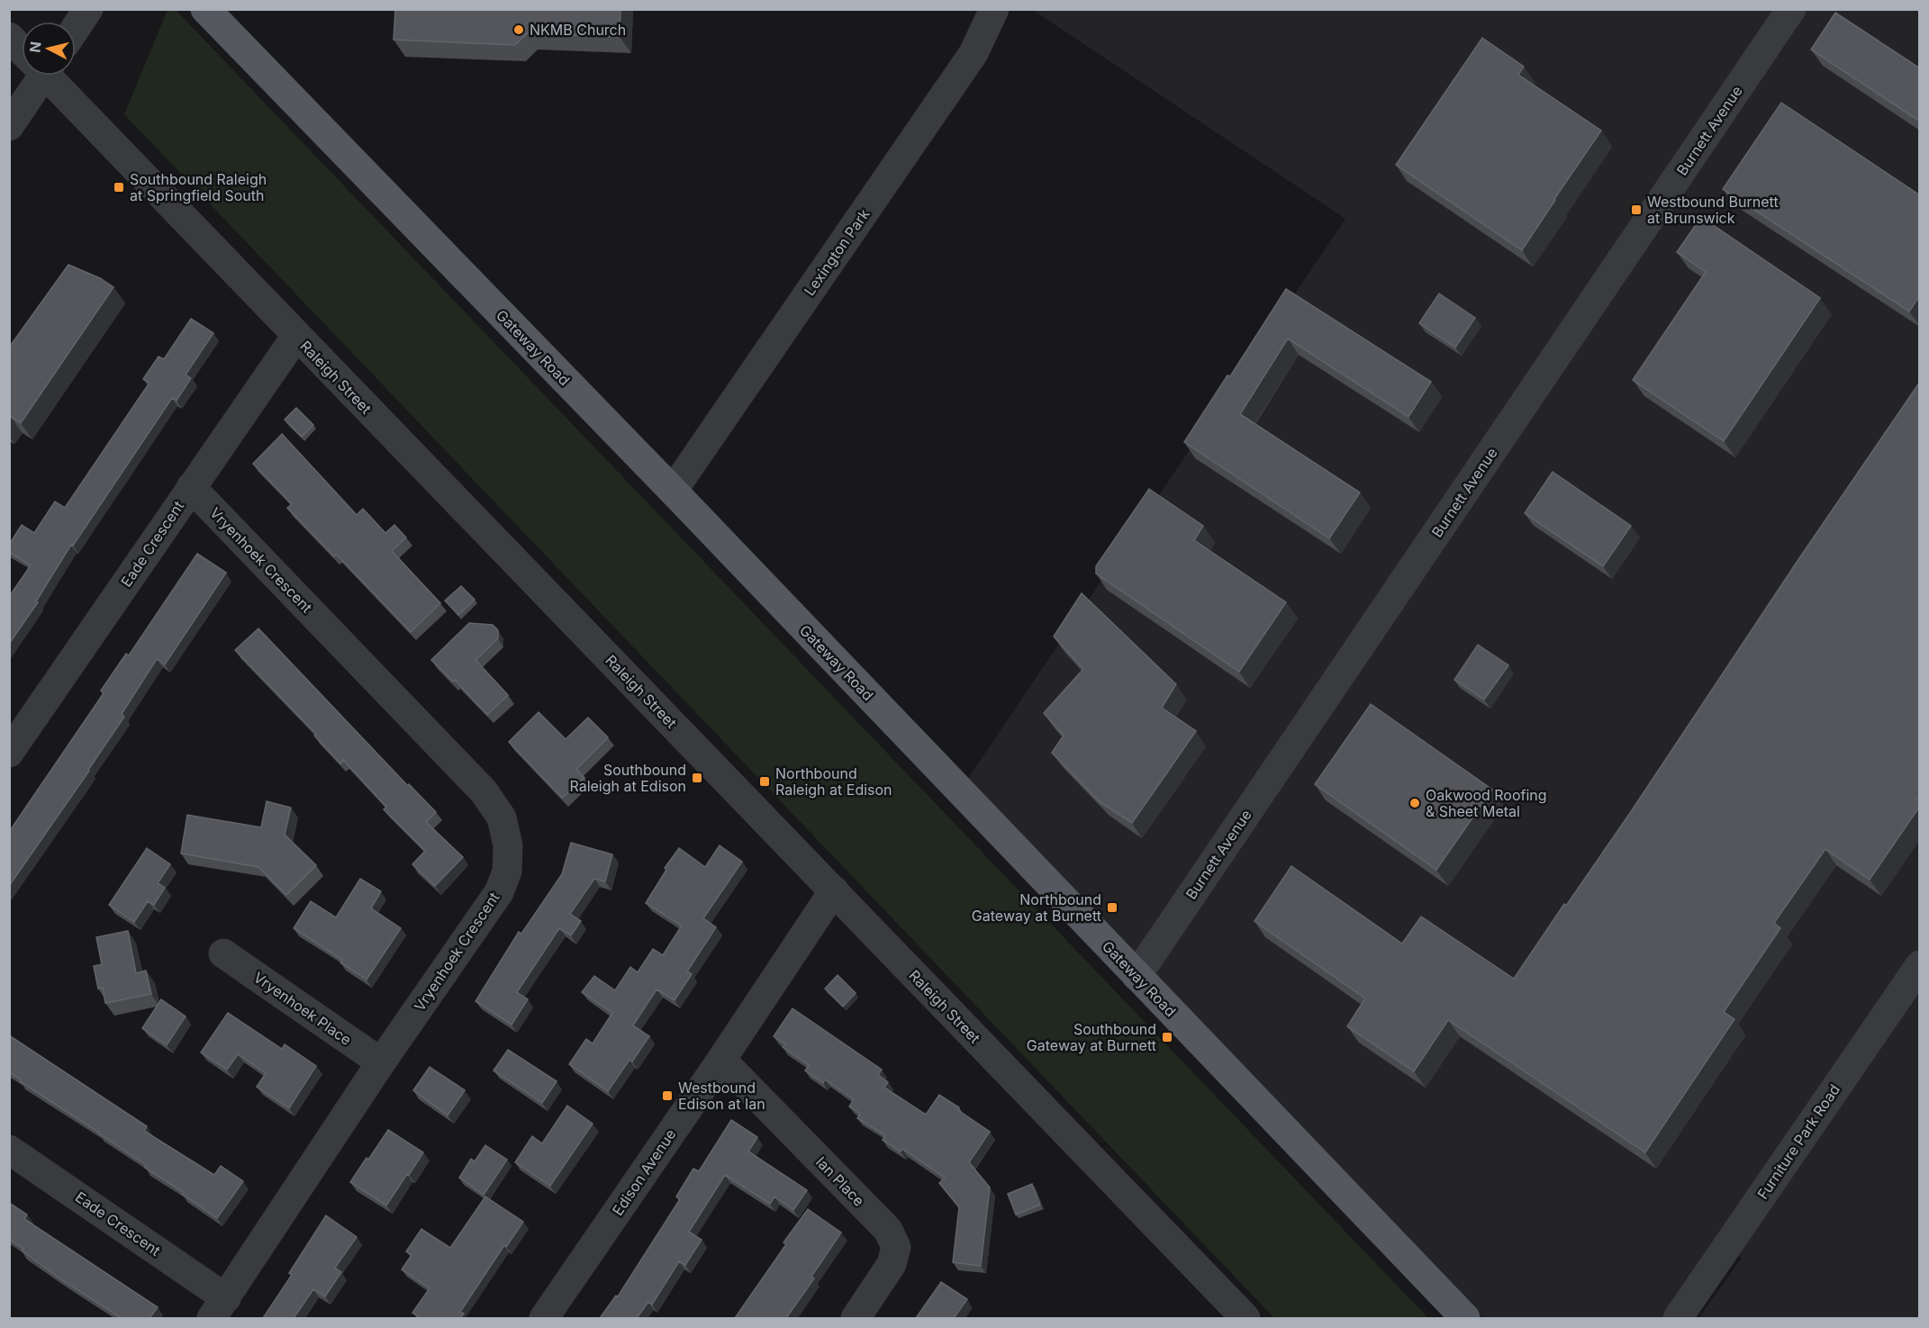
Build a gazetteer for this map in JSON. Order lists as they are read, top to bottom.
{
  "streets": {
    "main road": ["Gateway Road"],
    "street": [
      "Burnett Avenue",
      "Lexington Park",
      "Raleigh Street",
      "Eade Crescent",
      "Vryenhoek Crescent",
      "Vryenhoek Place",
      "Furniture Park Road",
      "Edison Avenue",
      "Ian Place"
    ]
  },
  "crossings": [
    ["Burnett Avenue", "Gateway Road"],
    ["Lexington Park", "Gateway Road"],
    ["Raleigh Street", "Eade Crescent"],
    ["Raleigh Street", "Edison Avenue"],
    ["Eade Crescent", "Vryenhoek Crescent"],
    ["Vryenhoek Crescent", "Vryenhoek Place"],
    ["Edison Avenue", "Ian Place"]
  ],
  "places": {
    "other": ["NKMB Church", "Oakwood Roofing & Sheet Metal"],
    "transit": [
      "Southbound Raleigh at Springfield South",
      "Westbound Burnett at Brunswick",
      "Southbound Raleigh at Edison",
      "Northbound Raleigh at Edison",
      "Northbound Gateway at Burnett",
      "Southbound Gateway at Burnett",
      "Westbound Edison at Ian"
    ]
  },
  "north": "left"
}
